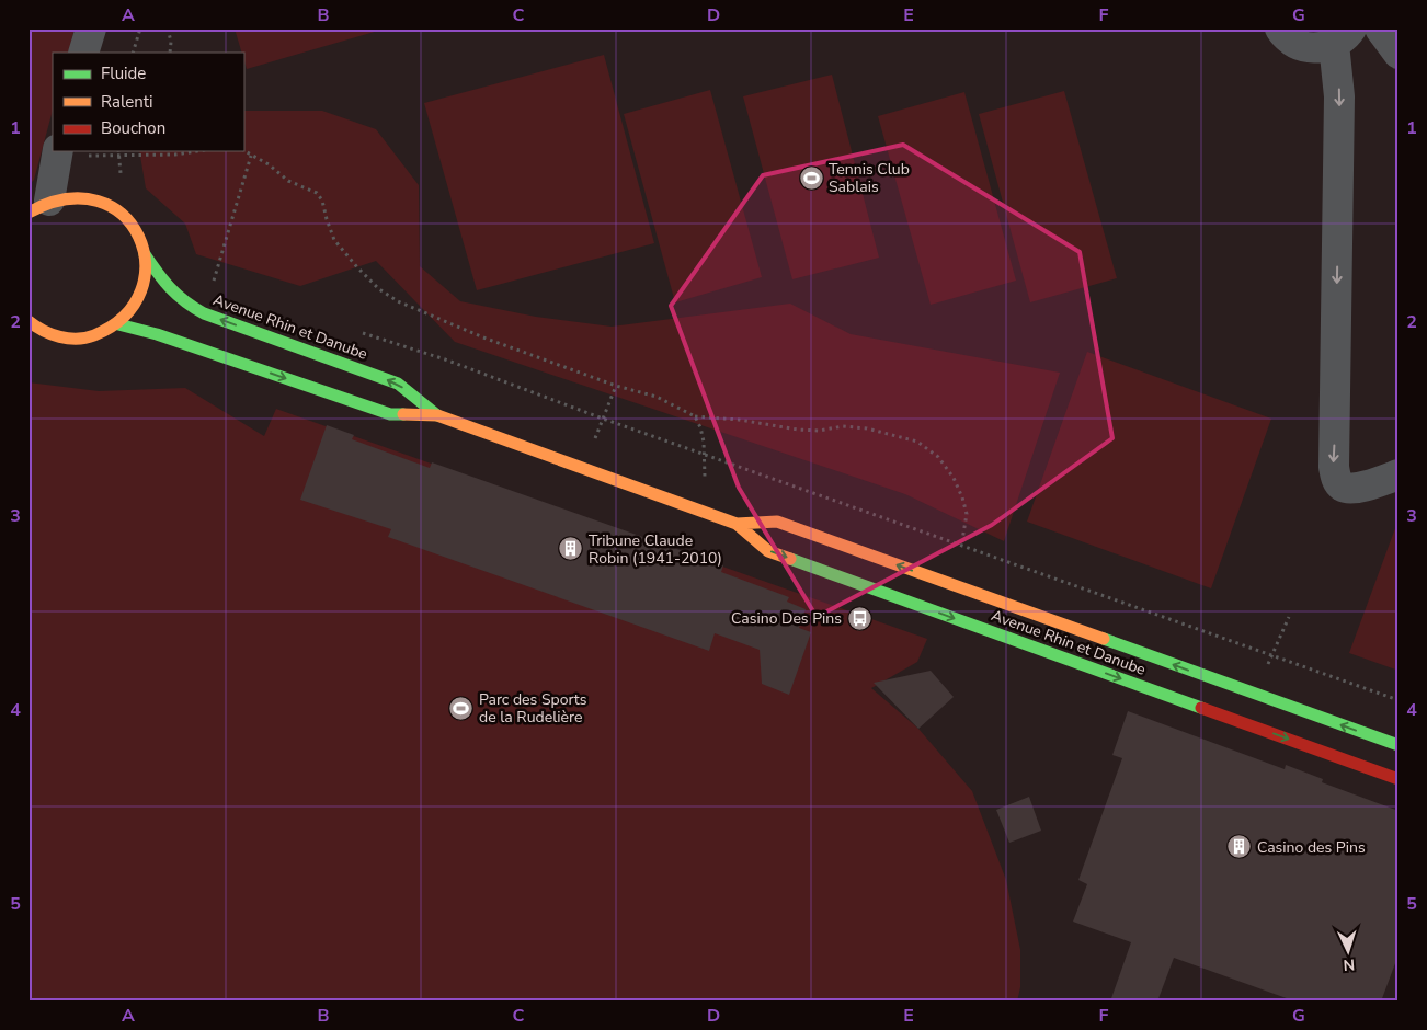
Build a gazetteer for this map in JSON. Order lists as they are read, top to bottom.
{
  "streets": {
    "street": ["Avenue Rhin et Danube"]
  },
  "places": {
    "sports": ["Tennis Club Sablais", "Parc des Sports de la Rudelière"],
    "building": ["Tribune Claude Robin (1941-2010)", "Casino des Pins"],
    "bus stop": ["Casino Des Pins"]
  },
  "legend": ["Fluide", "Ralenti", "Bouchon"],
  "north": "bottom",
  "grid": {
    "columns": [
      "A",
      "B",
      "C",
      "D",
      "E",
      "F",
      "G"
    ],
    "rows": [
      "1",
      "2",
      "3",
      "4",
      "5"
    ]
  }
}
